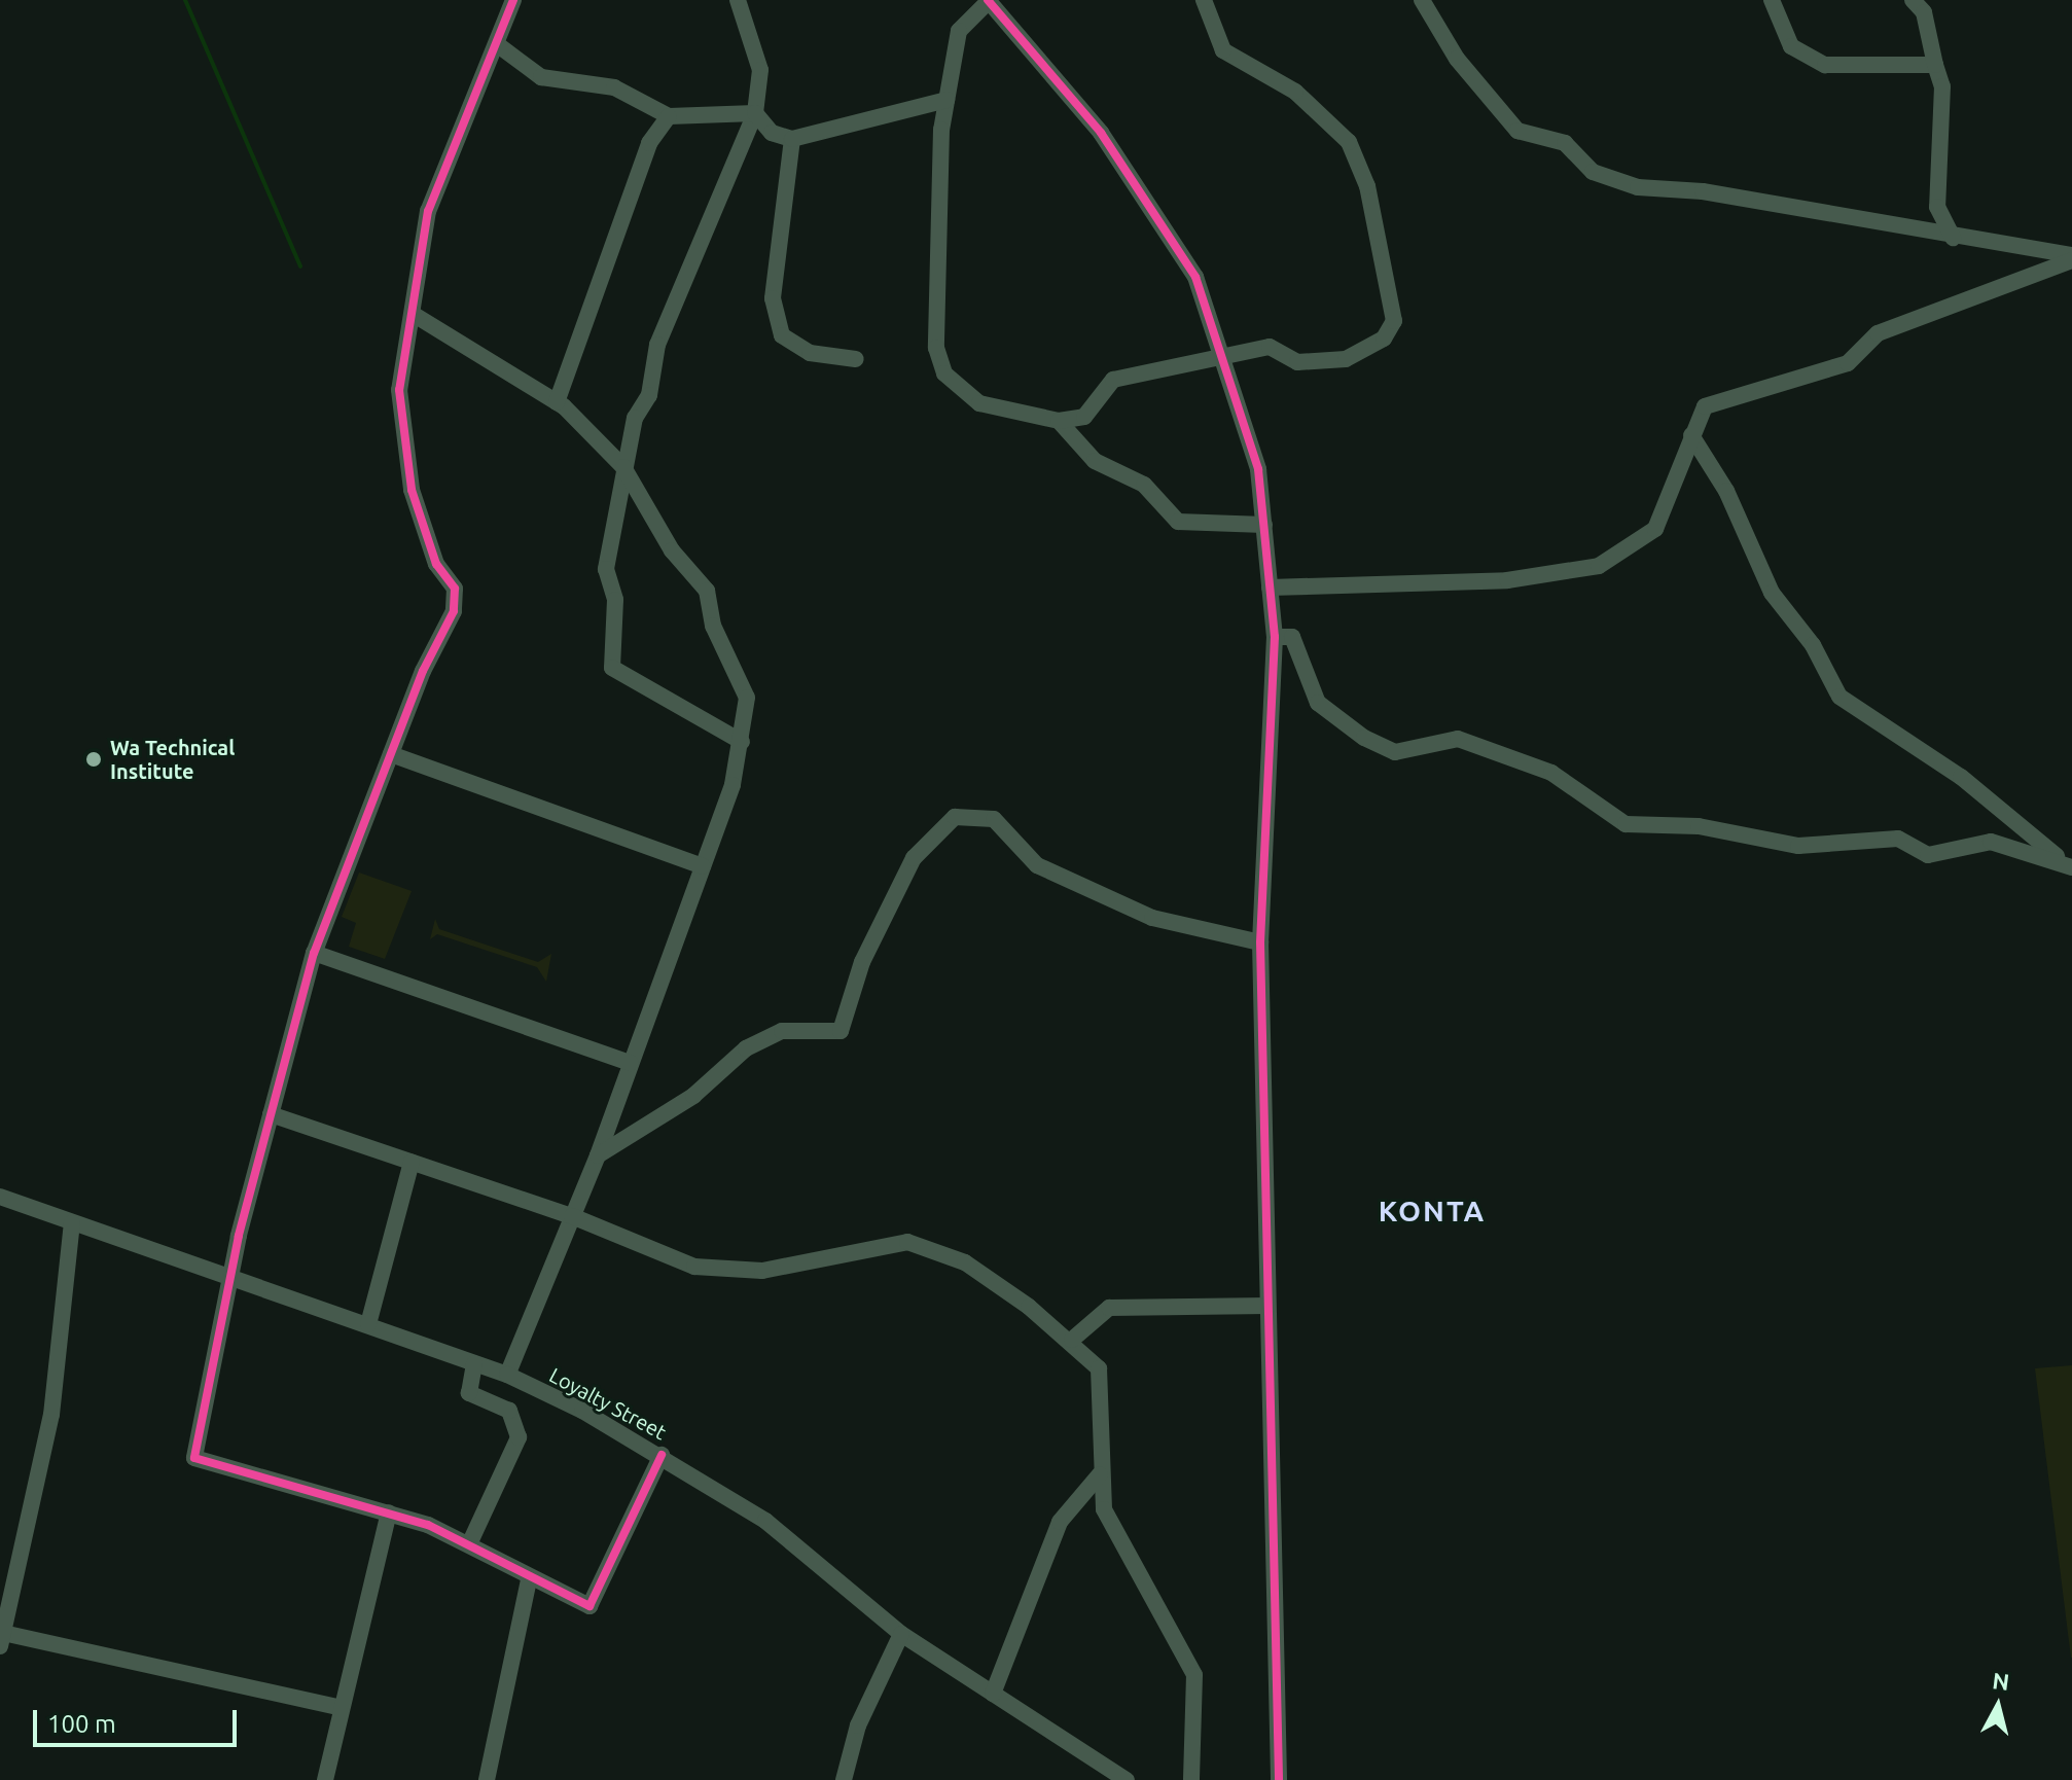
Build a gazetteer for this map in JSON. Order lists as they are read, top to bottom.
{
  "streets": {
    "street": ["Loyalty Street"]
  },
  "districts": ["KONTA"],
  "places": ["Wa Technical Institute"],
  "scale_bar": "100 m",
  "north": "top"
}
